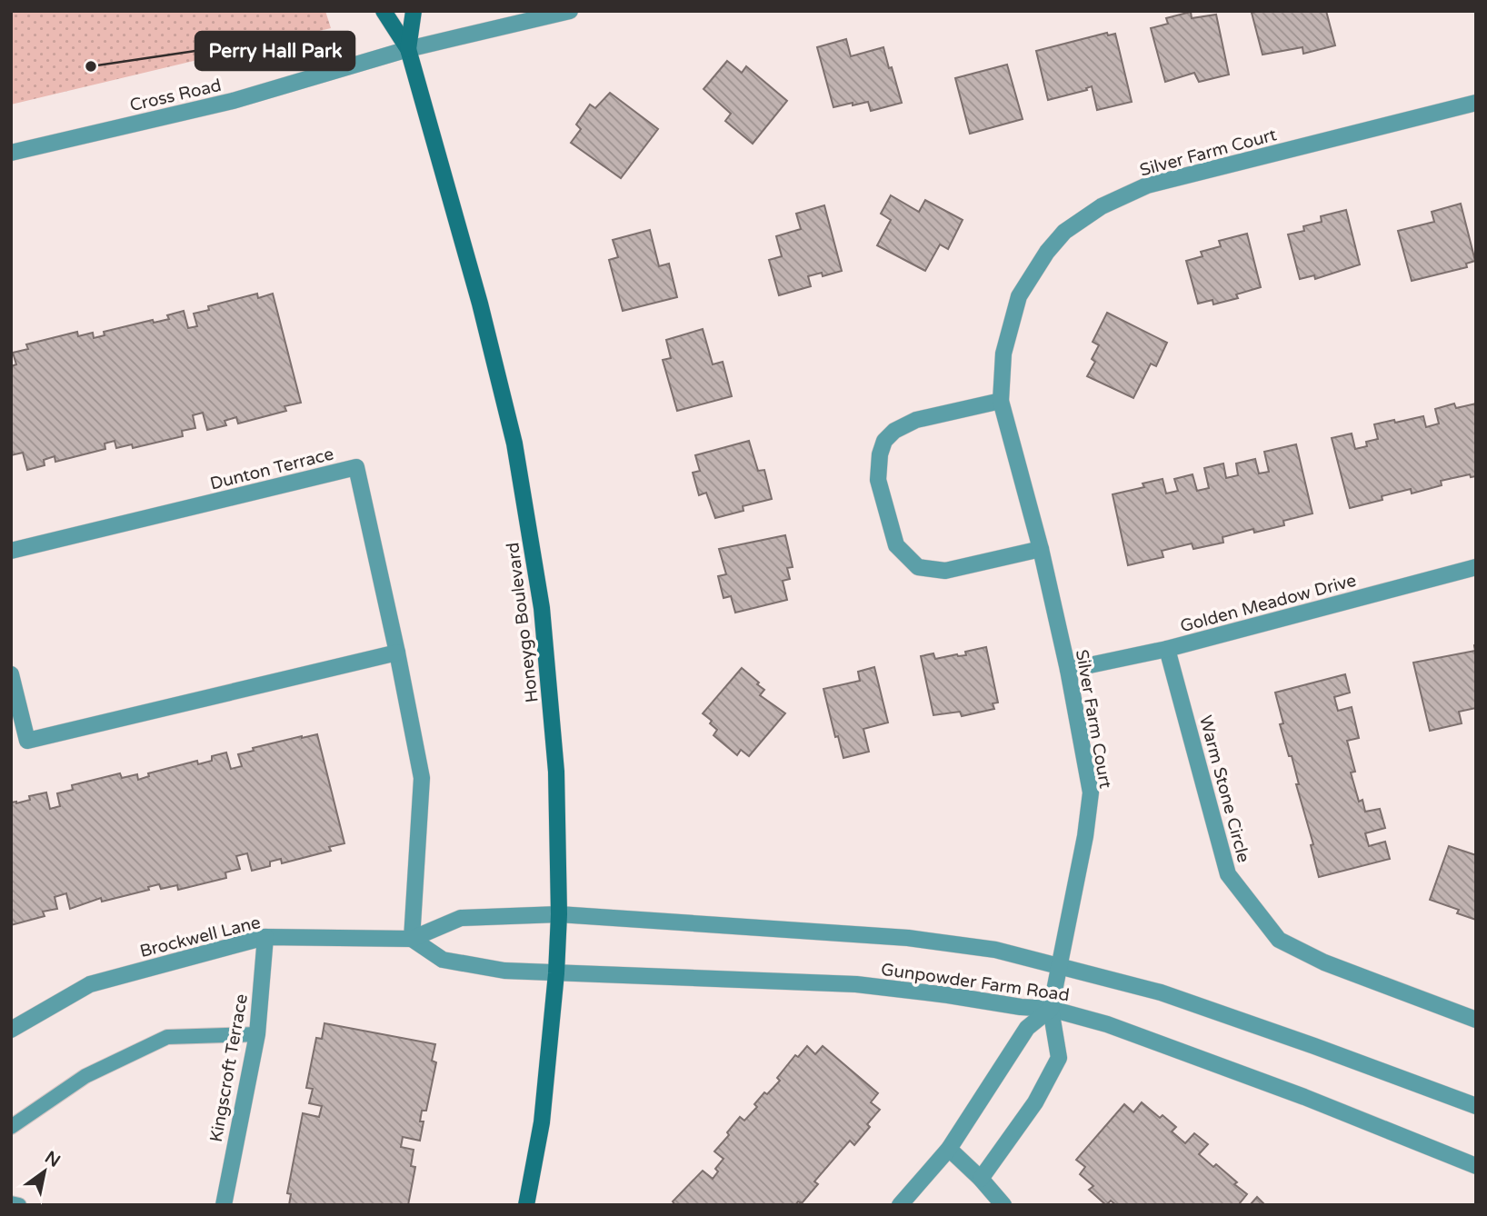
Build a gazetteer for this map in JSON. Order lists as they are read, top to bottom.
{
  "streets": {
    "main road": ["Honeygo Boulevard"],
    "street": [
      "Cross Road",
      "Silver Farm Court",
      "Dunton Terrace",
      "Golden Meadow Drive",
      "Warm Stone Circle",
      "Brockwell Lane",
      "Gunpowder Farm Road",
      "Kingscroft Terrace"
    ]
  },
  "crossings": [
    ["Cross Road", "Honeygo Boulevard"],
    ["Silver Farm Court", "Golden Meadow Drive"],
    ["Silver Farm Court", "Gunpowder Farm Road"],
    ["Dunton Terrace", "Brockwell Lane"],
    ["Golden Meadow Drive", "Warm Stone Circle"],
    ["Honeygo Boulevard", "Brockwell Lane"],
    ["Honeygo Boulevard", "Gunpowder Farm Road"],
    ["Brockwell Lane", "Gunpowder Farm Road"],
    ["Brockwell Lane", "Kingscroft Terrace"]
  ],
  "places": ["Perry Hall Park"],
  "north": "top right"
}
